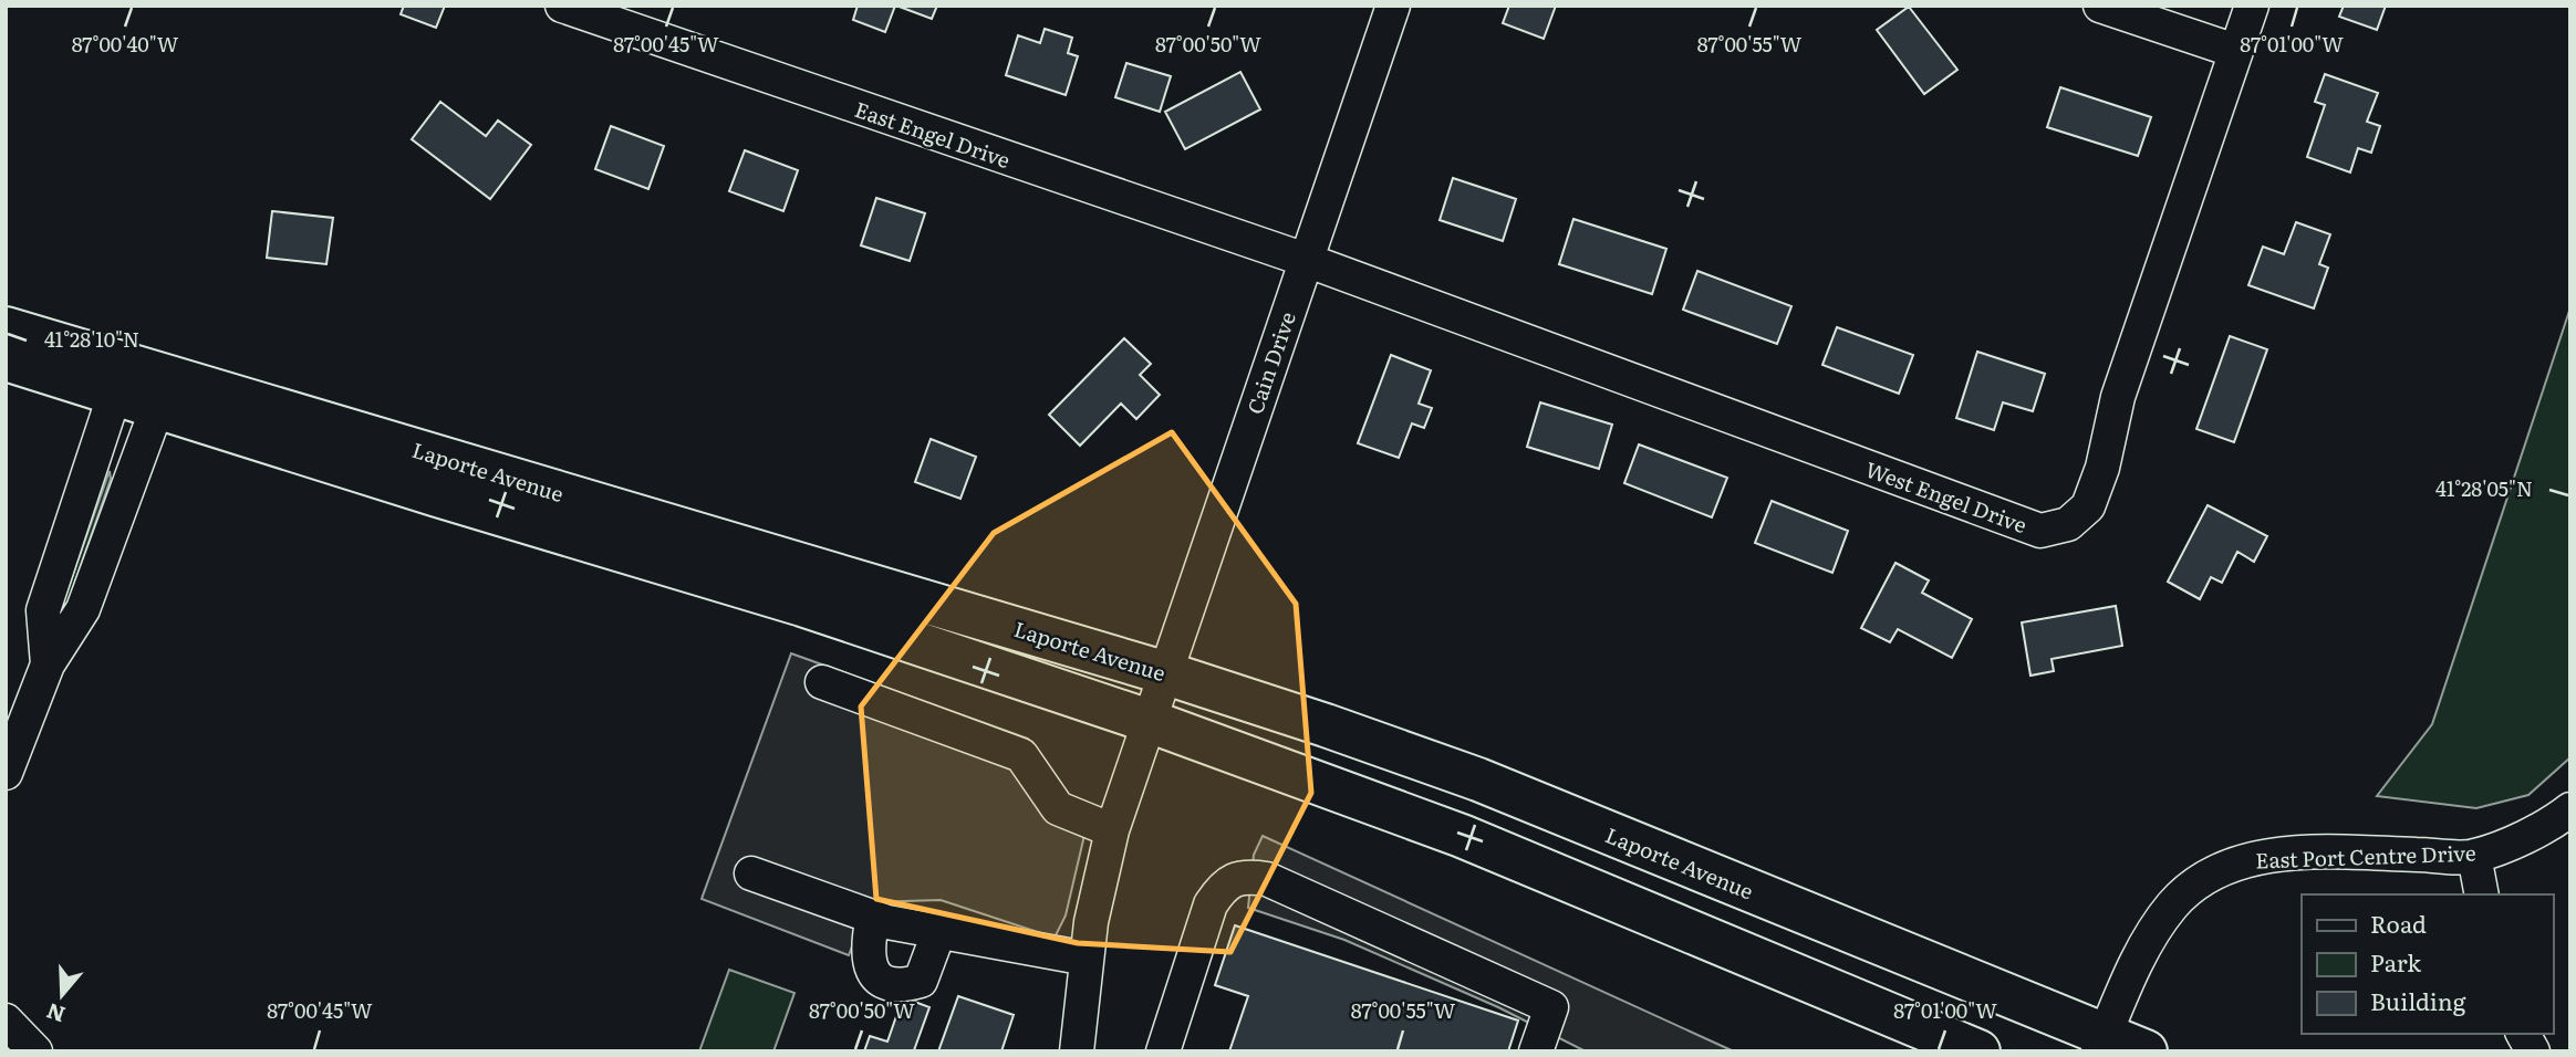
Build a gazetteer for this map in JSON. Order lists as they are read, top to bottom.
{
  "streets": {
    "main road": ["Laporte Avenue"],
    "street": [
      "East Engel Drive",
      "Cain Drive",
      "West Engel Drive",
      "East Port Centre Drive"
    ]
  },
  "crossings": [
    ["East Engel Drive", "Cain Drive"],
    ["East Engel Drive", "West Engel Drive"],
    ["Cain Drive", "Laporte Avenue"],
    ["Cain Drive", "West Engel Drive"],
    ["Laporte Avenue", "East Port Centre Drive"]
  ],
  "legend": ["Road", "Park", "Building"],
  "north": "bottom",
  "coordinates": [
    "87°00'40\"W",
    "87°00'45\"W",
    "87°00'50\"W",
    "87°00'55\"W",
    "87°01'00\"W",
    "41°28'10\"N",
    "41°28'05\"N"
  ]
}
